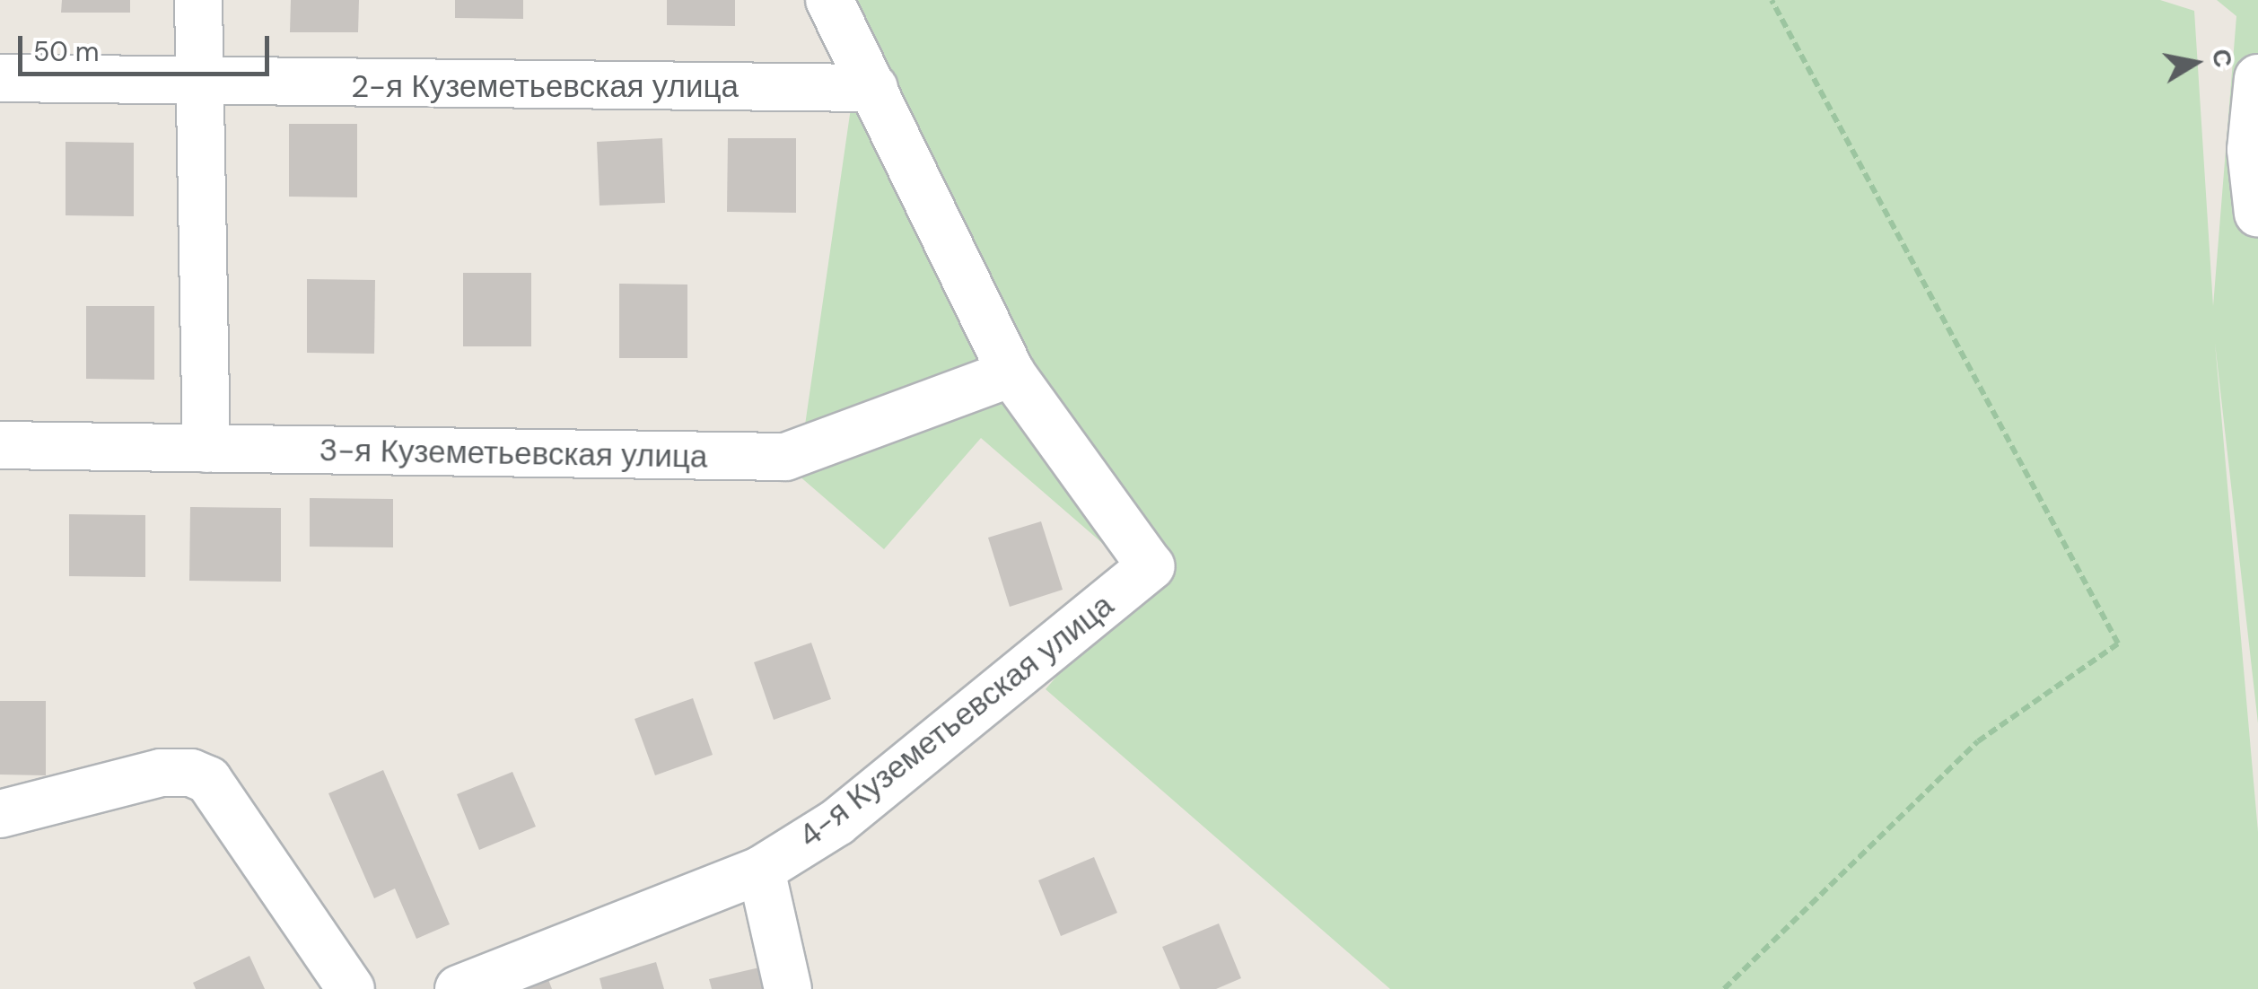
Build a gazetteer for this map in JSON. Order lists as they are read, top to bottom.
{
  "streets": {
    "street": ["2-я Куземетьевская улица", "3-я Куземетьевская улица", "4-я Куземетьевская улица"]
  },
  "crossings": [
    ["3-я Куземетьевская улица", "4-я Куземетьевская улица"]
  ],
  "scale_bar": "50 m",
  "north": "right"
}
